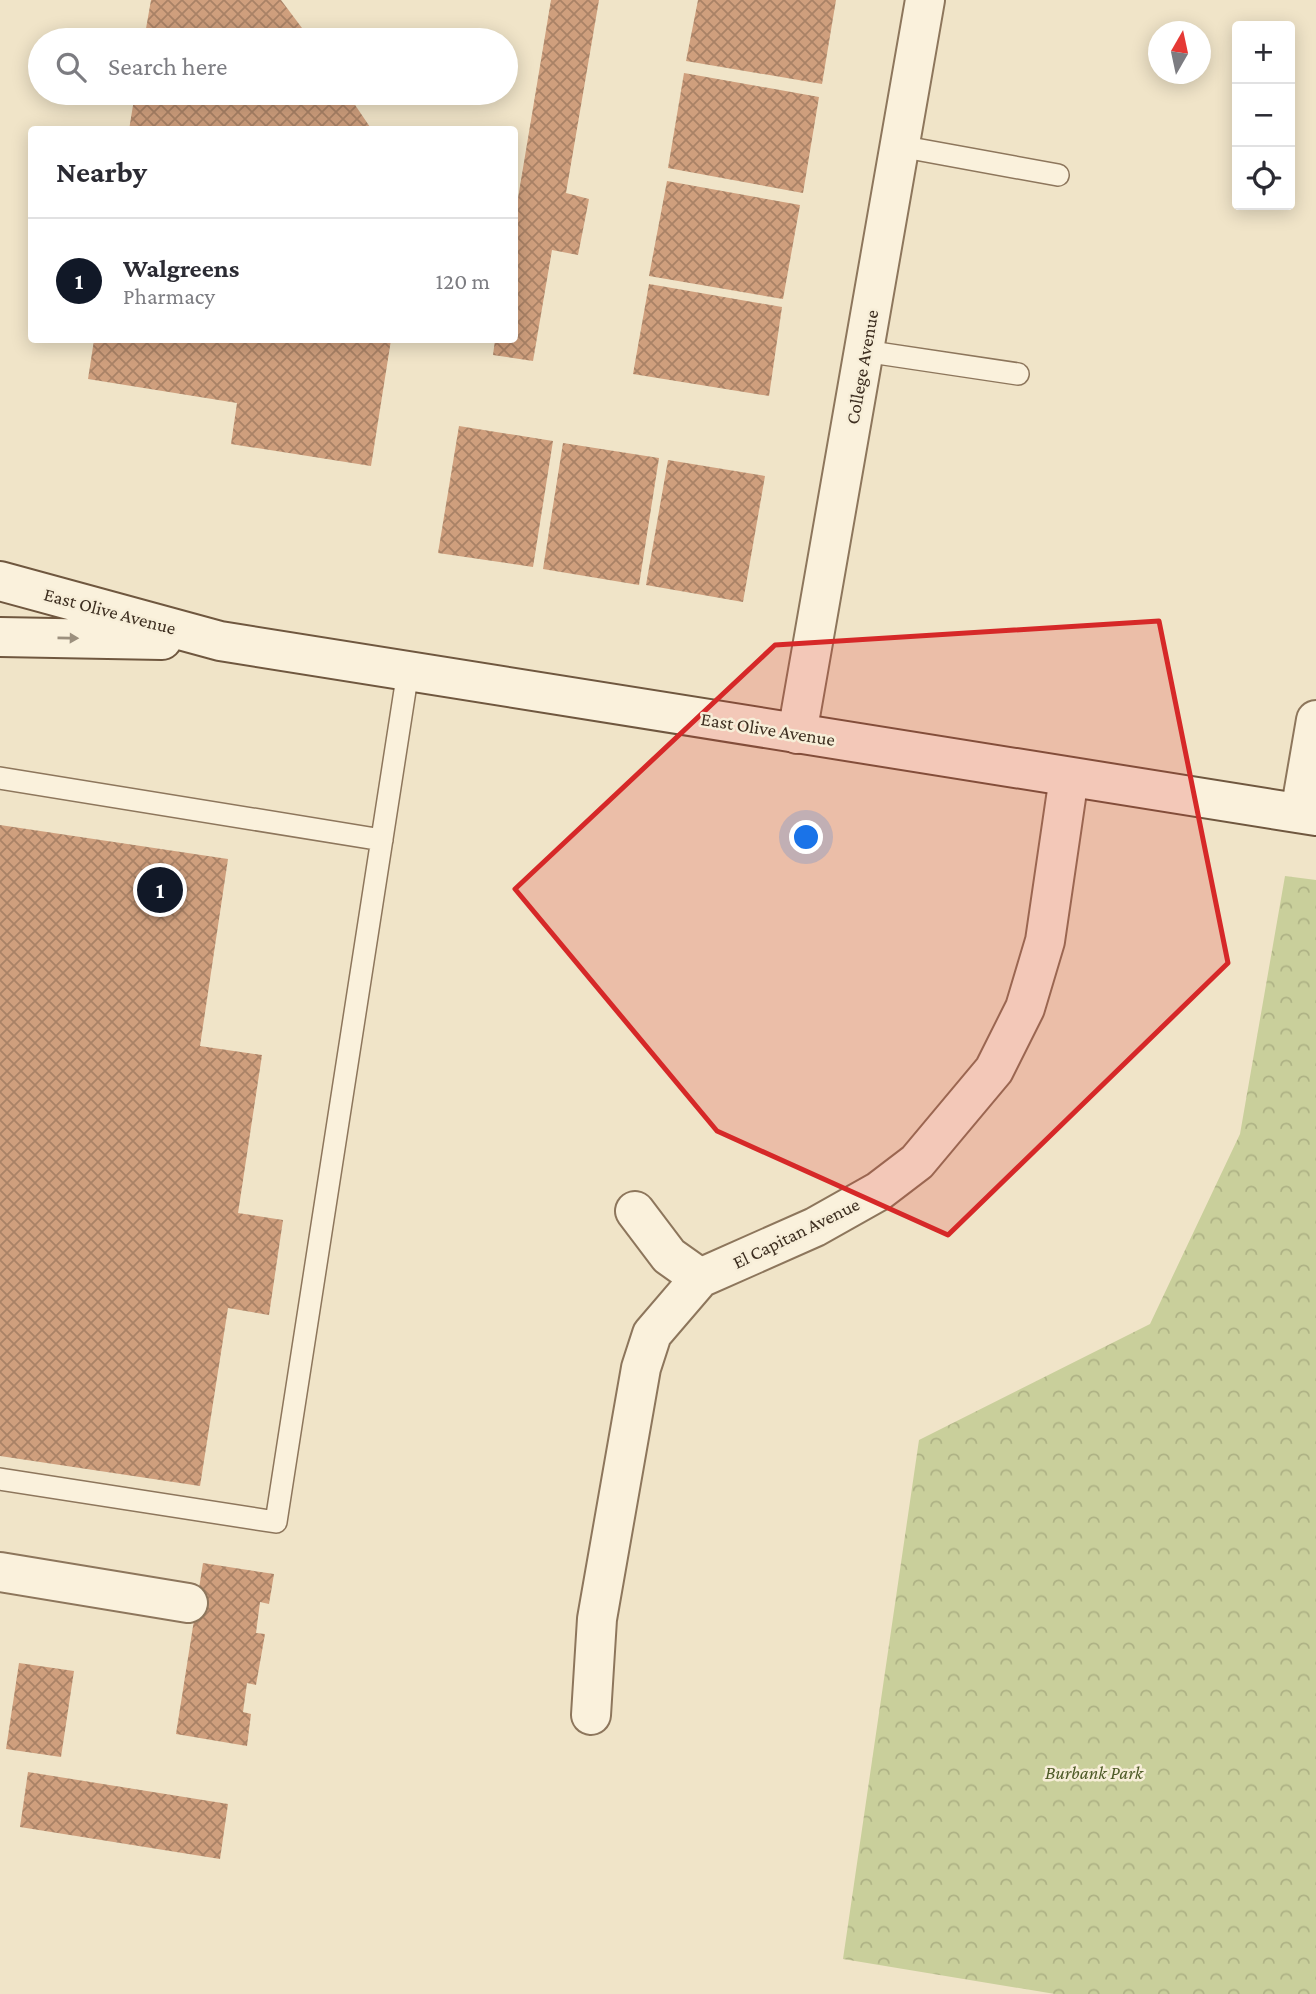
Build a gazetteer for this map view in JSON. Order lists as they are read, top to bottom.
{
  "streets": {
    "street": ["College Avenue", "East Olive Avenue", "El Capitan Avenue"]
  },
  "crossings": [
    ["College Avenue", "East Olive Avenue"],
    ["East Olive Avenue", "El Capitan Avenue"]
  ],
  "parks": ["Burbank Park"],
  "north": "top",
  "page": {
    "map_buttons": ["+", "−"],
    "search": "Search here",
    "heading": "Nearby",
    "list": [
      {
        "mark": "1",
        "name": "Walgreens",
        "note": "Pharmacy",
        "value": "120 m"
      }
    ],
    "pins": "1"
  }
}
